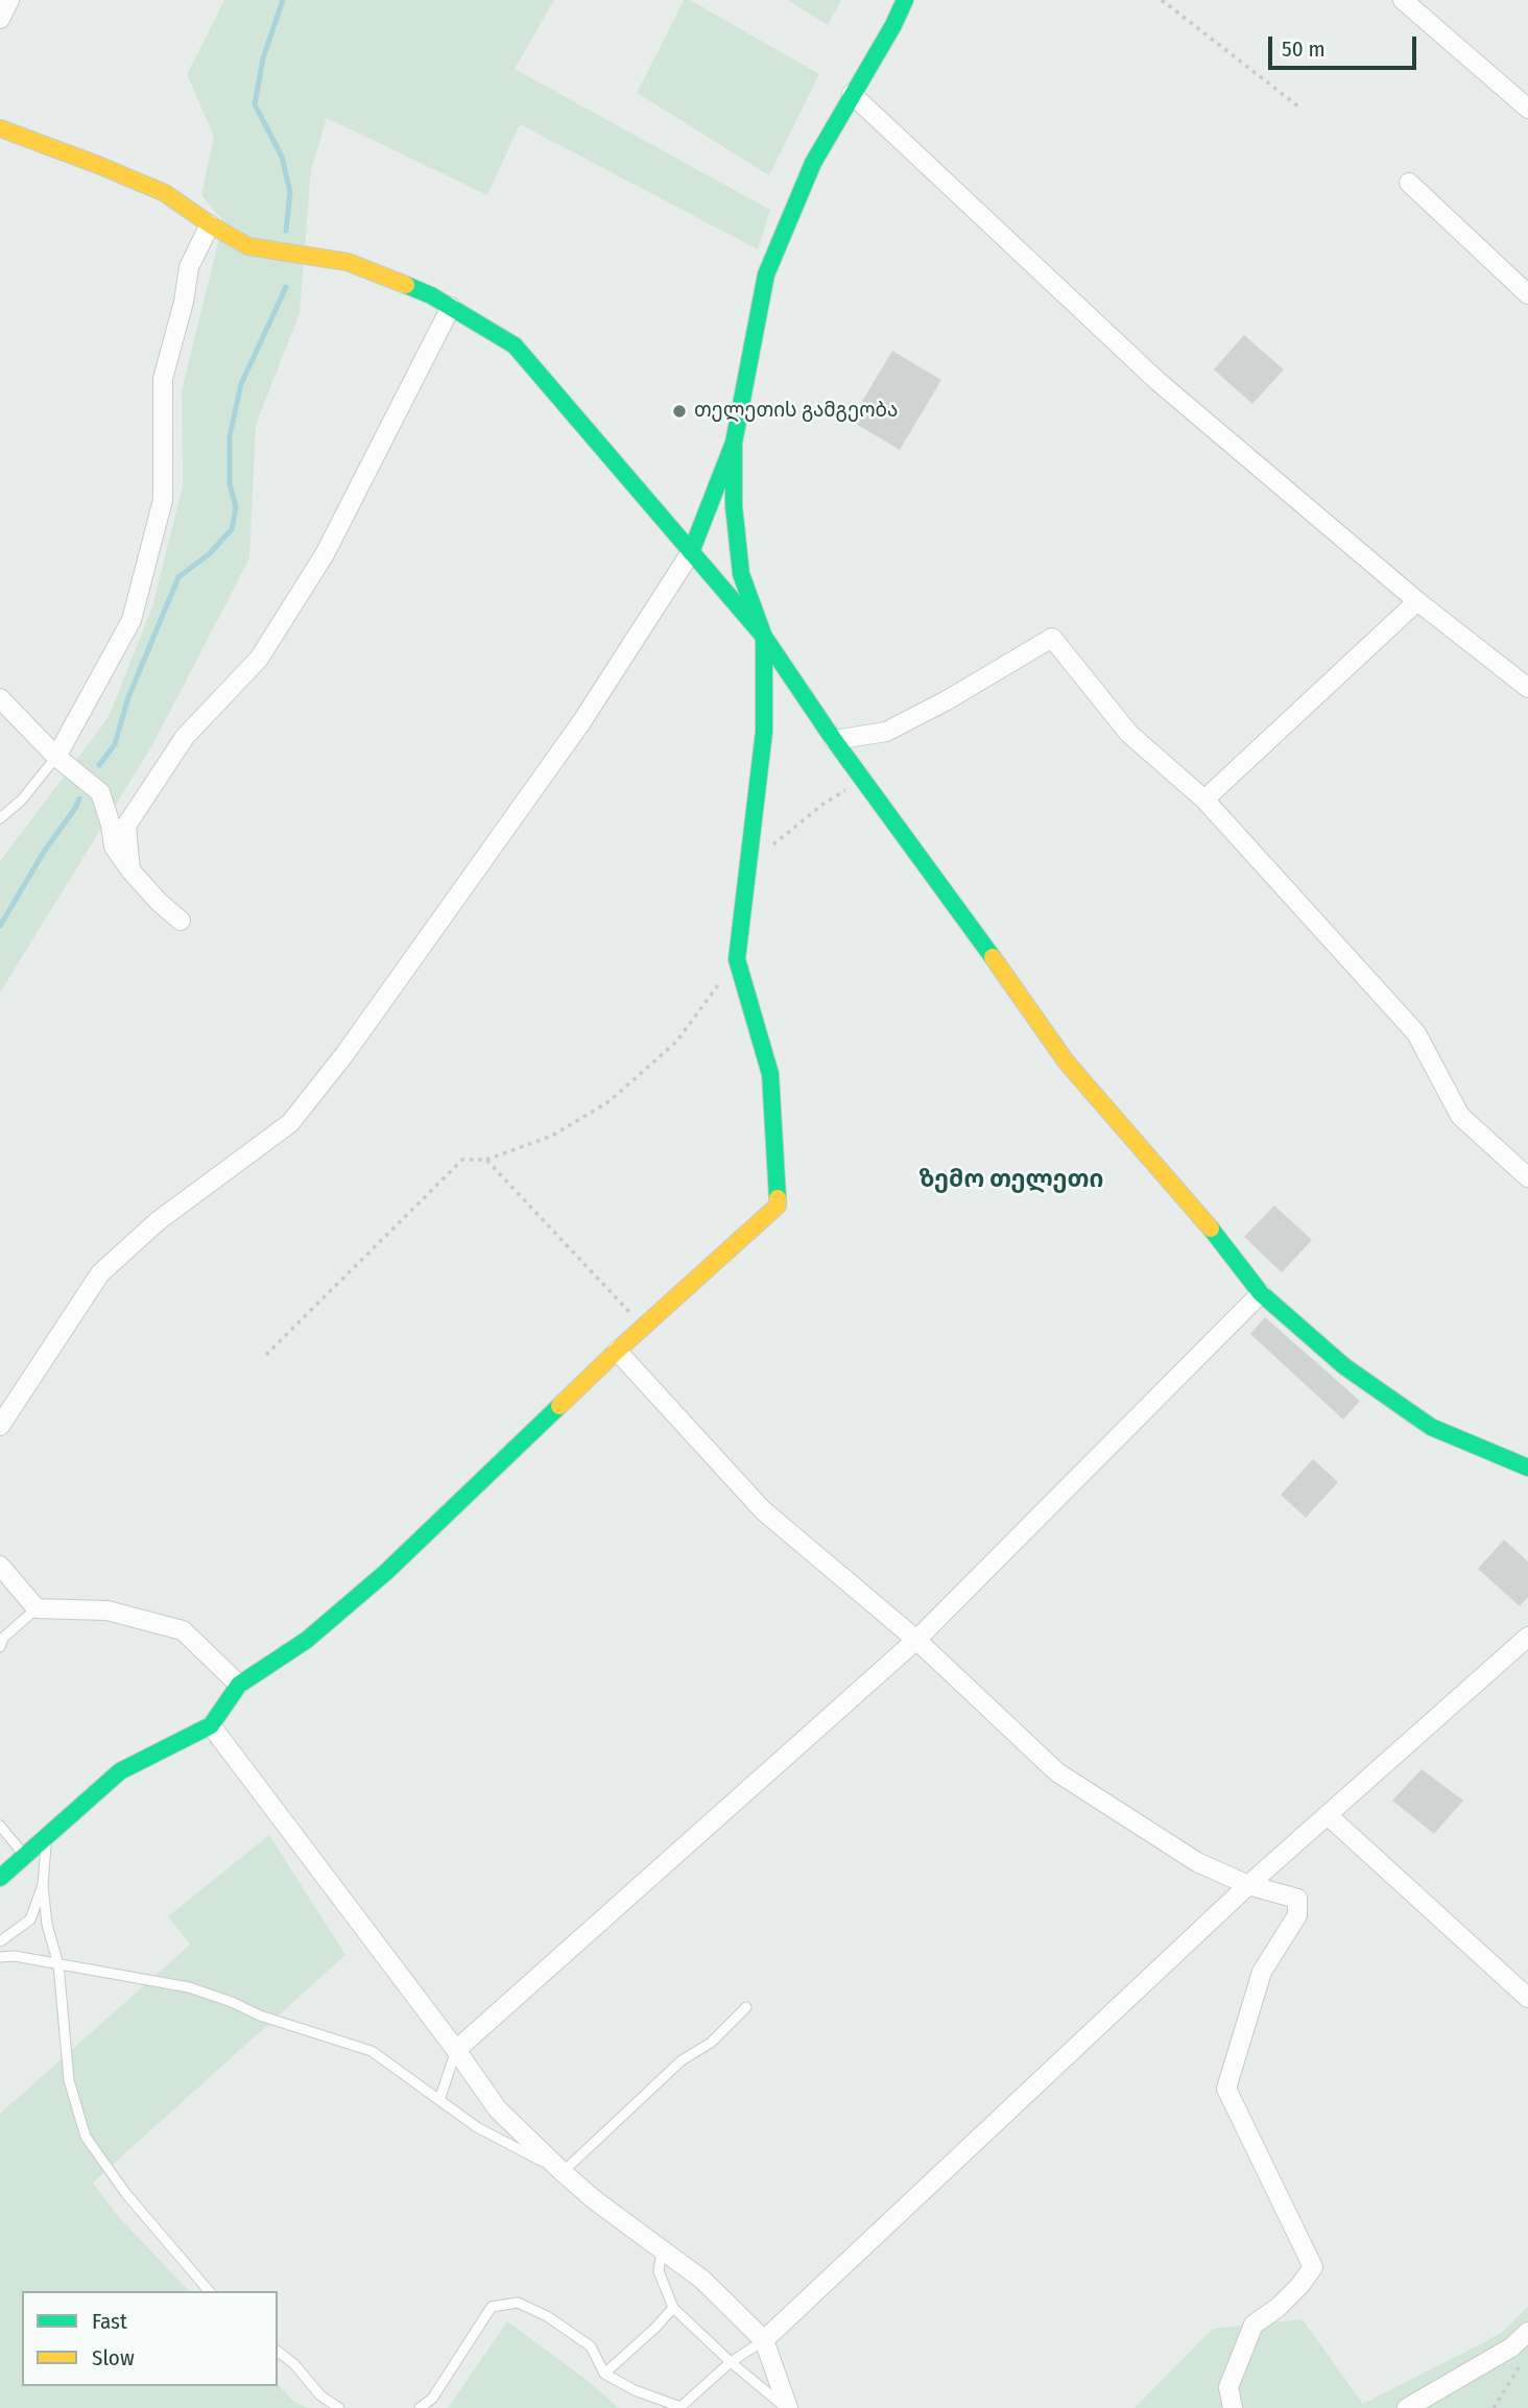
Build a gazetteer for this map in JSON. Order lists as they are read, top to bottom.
{
  "districts": ["ზემო თელეთი"],
  "places": ["თელეთის გამგეობა"],
  "legend": ["Fast", "Slow"],
  "scale_bar": "50 m"
}
